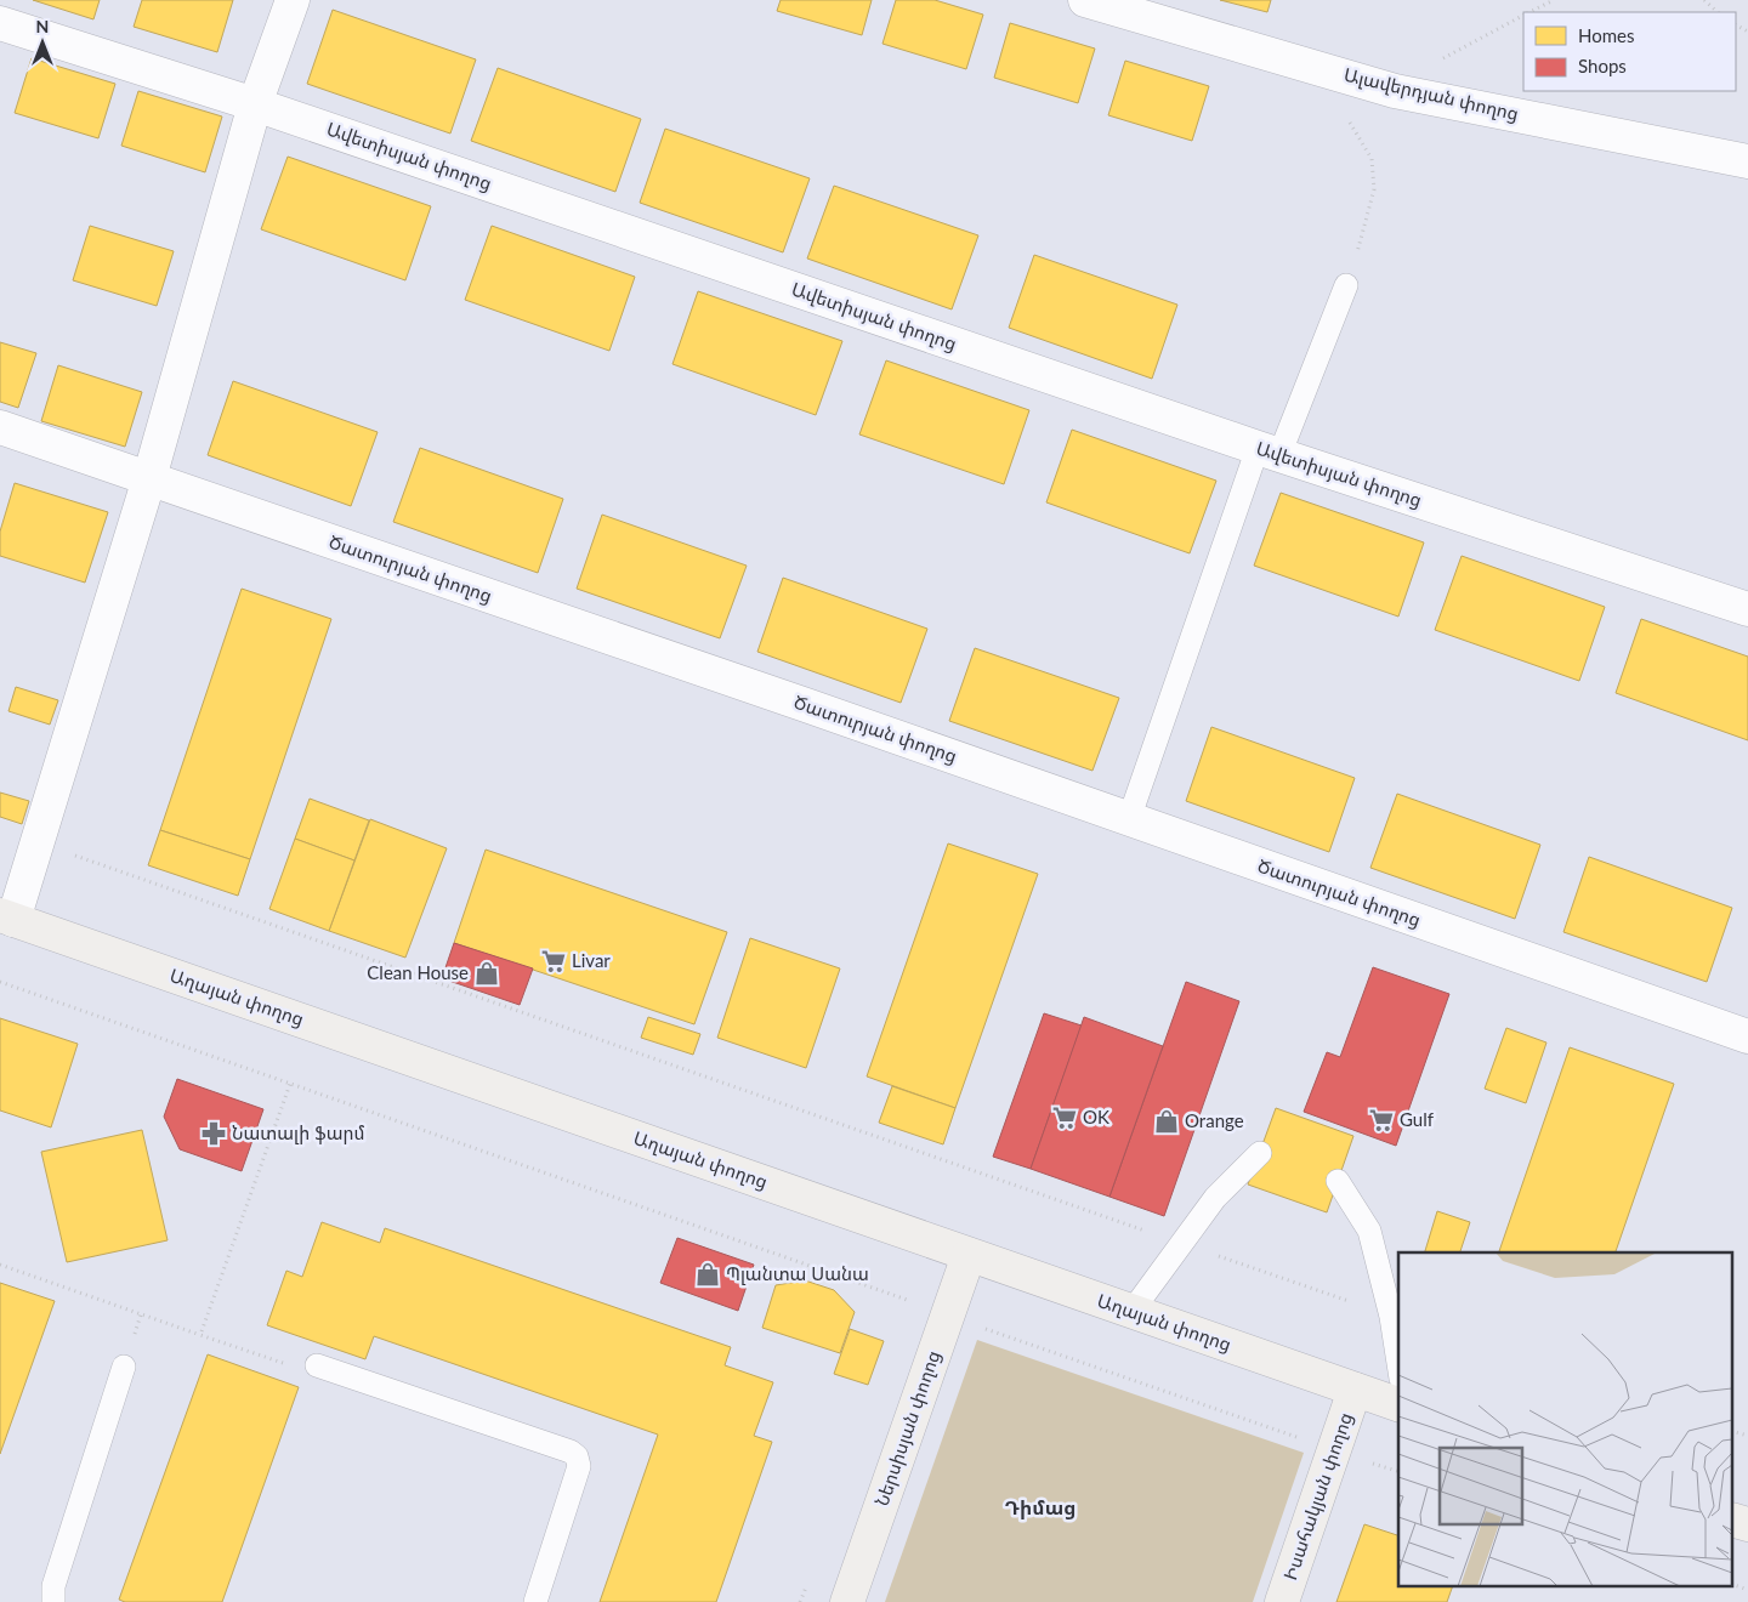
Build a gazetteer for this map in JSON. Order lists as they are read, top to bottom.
{
  "streets": {
    "main road": ["Աղայան փողոց", "Ներսիսյան փողոց", "Իսահակյան փողոց"],
    "street": ["Ալավերդյան փողոց", "Ավետիսյան փողոց", "Ծատուրյան փողոց"]
  },
  "crossings": [
    ["Աղայան փողոց", "Ներսիսյան փողոց"],
    ["Աղայան փողոց", "Իսահակյան փողոց"]
  ],
  "districts": ["Դիմաց"],
  "places": {
    "supermarket": ["Livar", "OK", "Gulf"],
    "shop": ["Clean House", "Orange", "Պլանտա Սանա"],
    "pharmacy": ["Նատալի ֆարմ"]
  },
  "legend": ["Homes", "Shops"],
  "north": "top"
}
